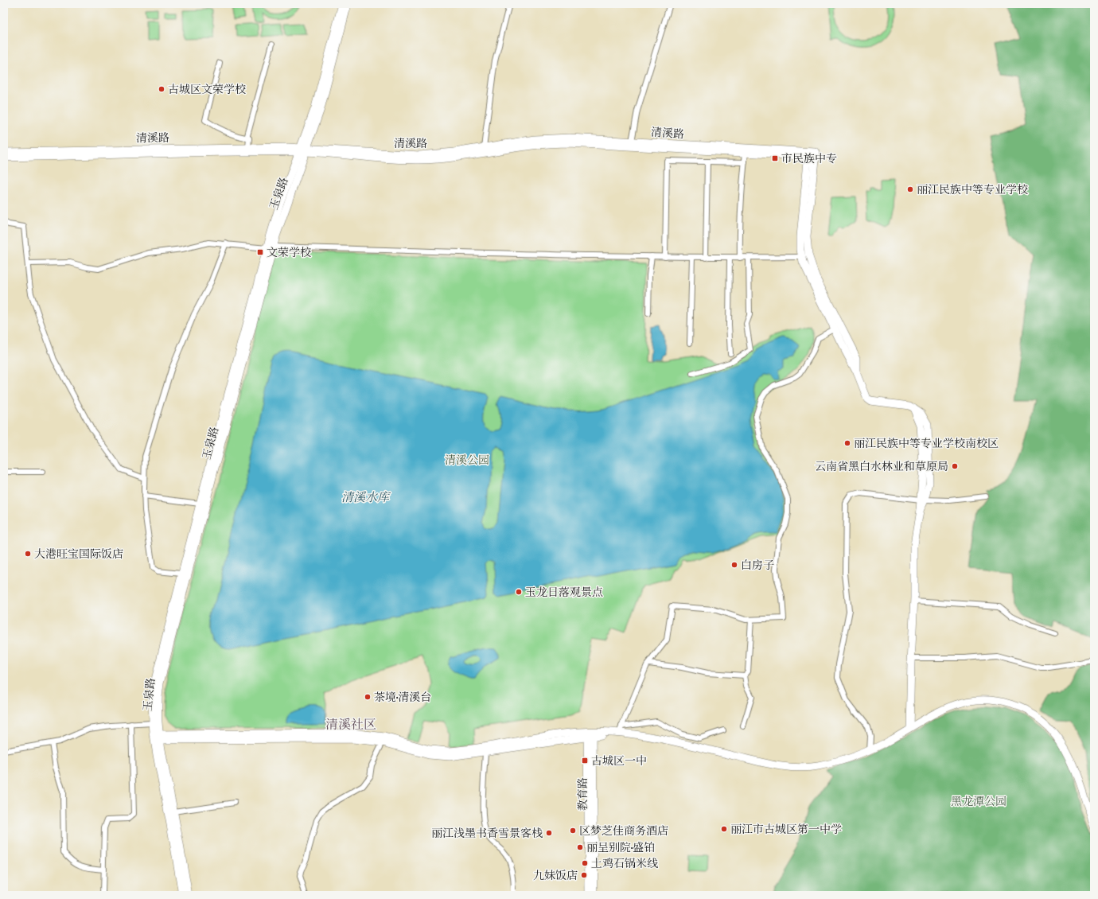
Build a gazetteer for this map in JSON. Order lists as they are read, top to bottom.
{
  "streets": {
    "street": ["清溪路", "玉泉路", "教育路"]
  },
  "crossings": [
    ["清溪路", "玉泉路"]
  ],
  "districts": ["清溪社区"],
  "water": ["清溪水库"],
  "parks": ["清溪公园", "黑龙潭公园"],
  "places": {
    "other": [
      "古城区文荣学校",
      "丽江民族中等专业学校",
      "丽江民族中等专业学校南校区",
      "云南省黑白水林业和草原局",
      "大港旺宝国际饭店",
      "白房子",
      "玉龙日落观景点",
      "茶境·清溪台",
      "丽江市古城区第一中学",
      "区梦芝佳商务酒店",
      "丽江浅墨书香雪景客栈",
      "丽呈别院·盛铂",
      "土鸡石锅米线",
      "九妹饭店"
    ],
    "transit": ["市民族中专", "文荣学校", "古城区一中"]
  }
}
